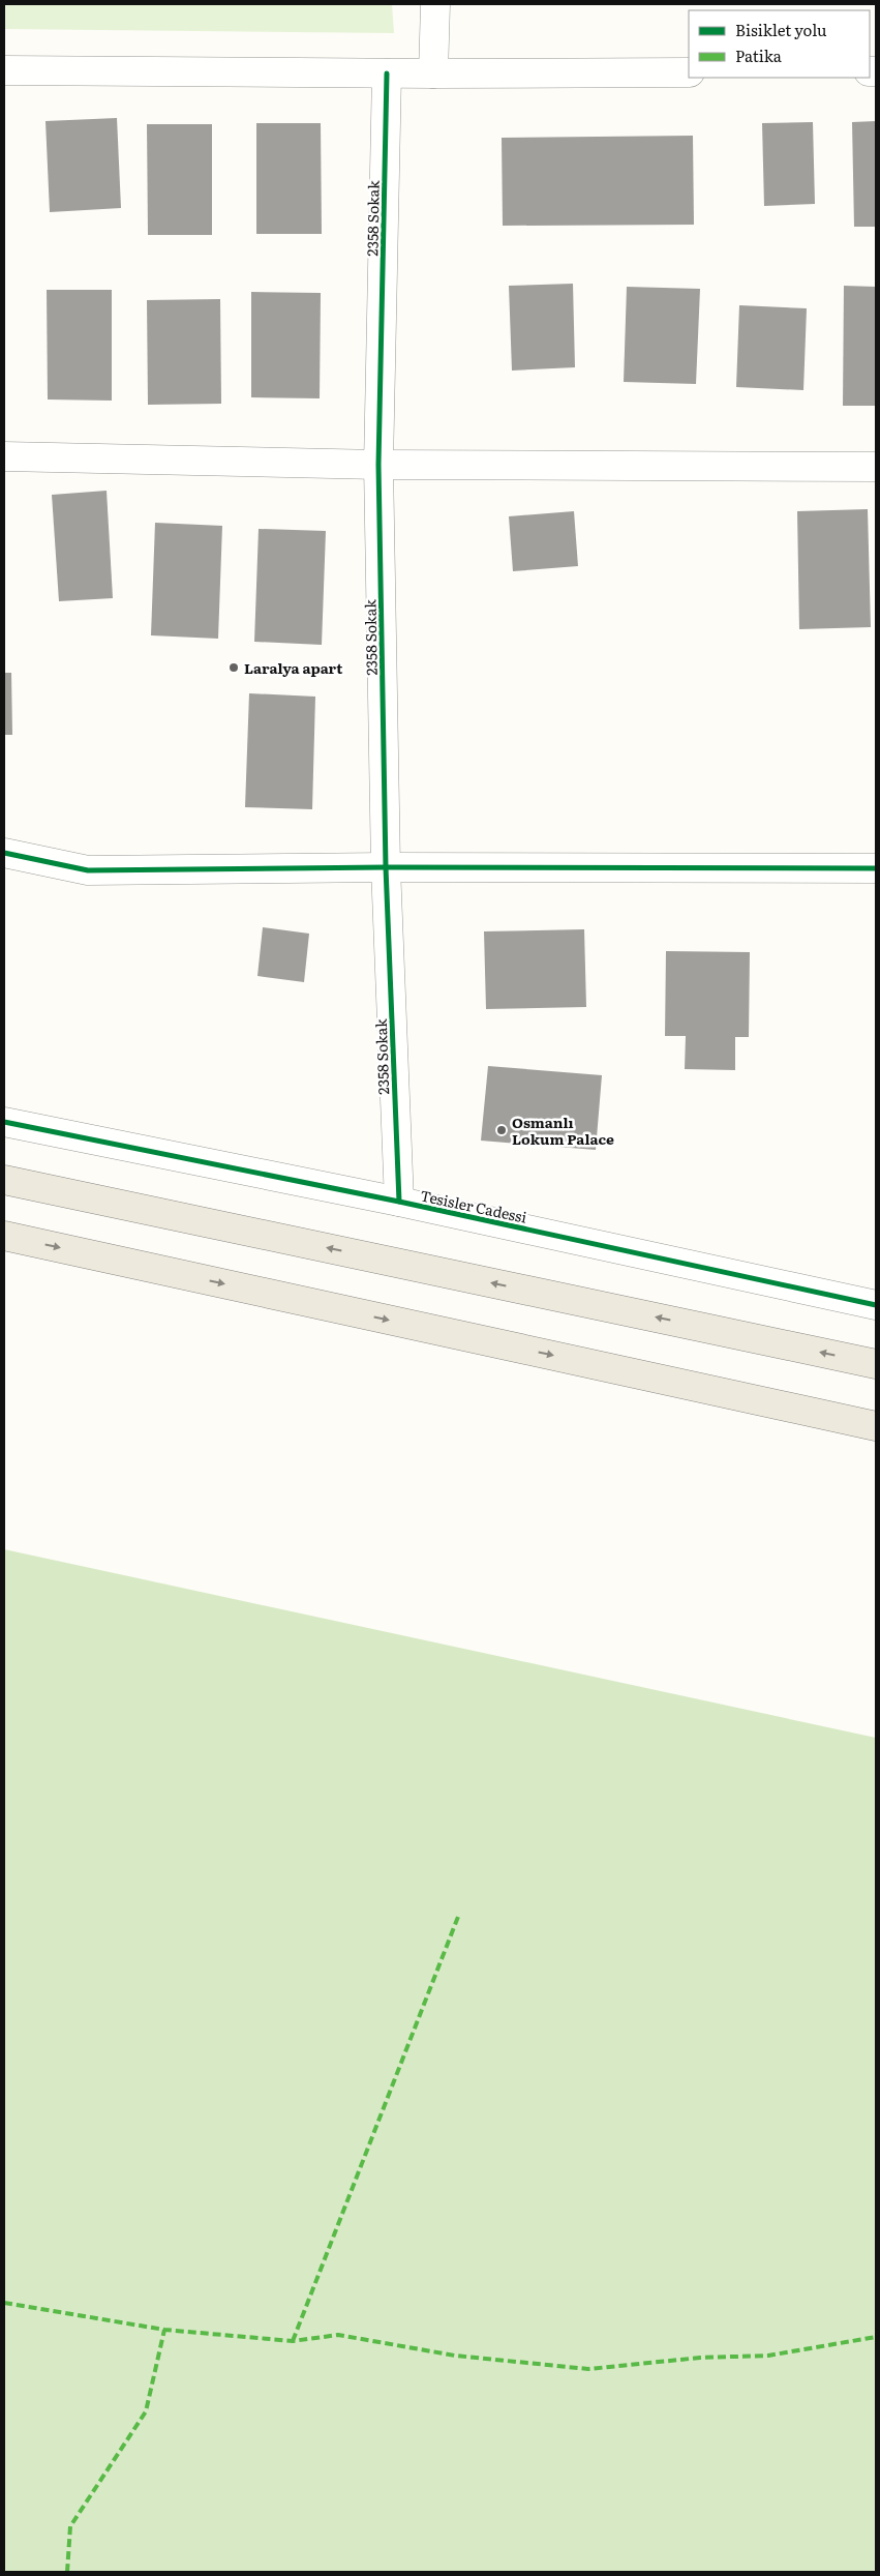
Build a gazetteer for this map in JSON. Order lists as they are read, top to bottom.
{
  "streets": {
    "street": ["2358 Sokak", "Tesisler Cadessi"]
  },
  "crossings": [
    ["2358 Sokak", "Tesisler Cadessi"]
  ],
  "places": ["Laralya apart", "Osmanlı Lokum Palace"],
  "legend": ["Bisiklet yolu", "Patika"]
}
